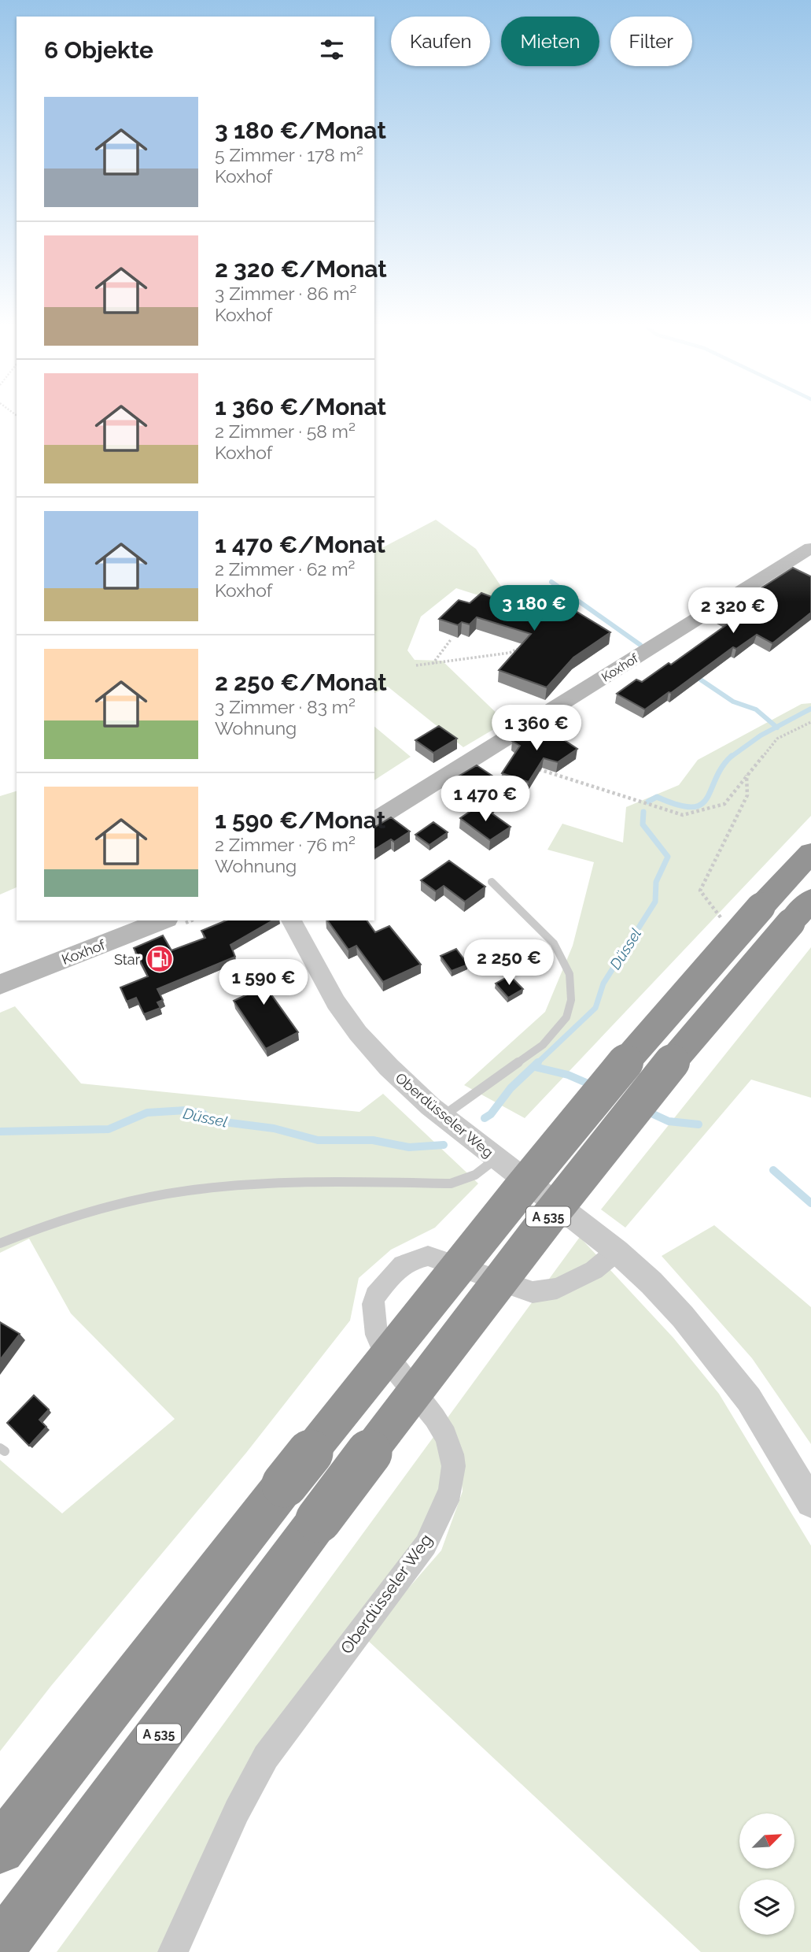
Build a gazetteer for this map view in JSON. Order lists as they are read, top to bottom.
{
  "streets": {
    "highway": ["A 535"],
    "main road": ["Koxhof"],
    "street": ["Oberdüsseler Weg"]
  },
  "water": ["Düssel"],
  "places": {
    "fuel station": ["Star"]
  },
  "north": "top right",
  "page": {
    "chip": ["Kaufen", "Mieten", "Filter"],
    "heading": "6 Objekte",
    "list": [
      {
        "name": "3 180 €/Monat",
        "note": "5 Zimmer · 178 m² · Koxhof"
      },
      {
        "name": "2 320 €/Monat",
        "note": "3 Zimmer · 86 m² · Koxhof"
      },
      {
        "name": "1 360 €/Monat",
        "note": "2 Zimmer · 58 m² · Koxhof"
      },
      {
        "name": "1 470 €/Monat",
        "note": "2 Zimmer · 62 m² · Koxhof"
      },
      {
        "name": "2 250 €/Monat",
        "note": "3 Zimmer · 83 m² · Wohnung"
      },
      {
        "name": "1 590 €/Monat",
        "note": "2 Zimmer · 76 m² · Wohnung"
      }
    ],
    "price": [
      "3 180 €",
      "2 320 €",
      "1 360 €",
      "1 470 €",
      "2 250 €",
      "1 590 €"
    ]
  }
}
